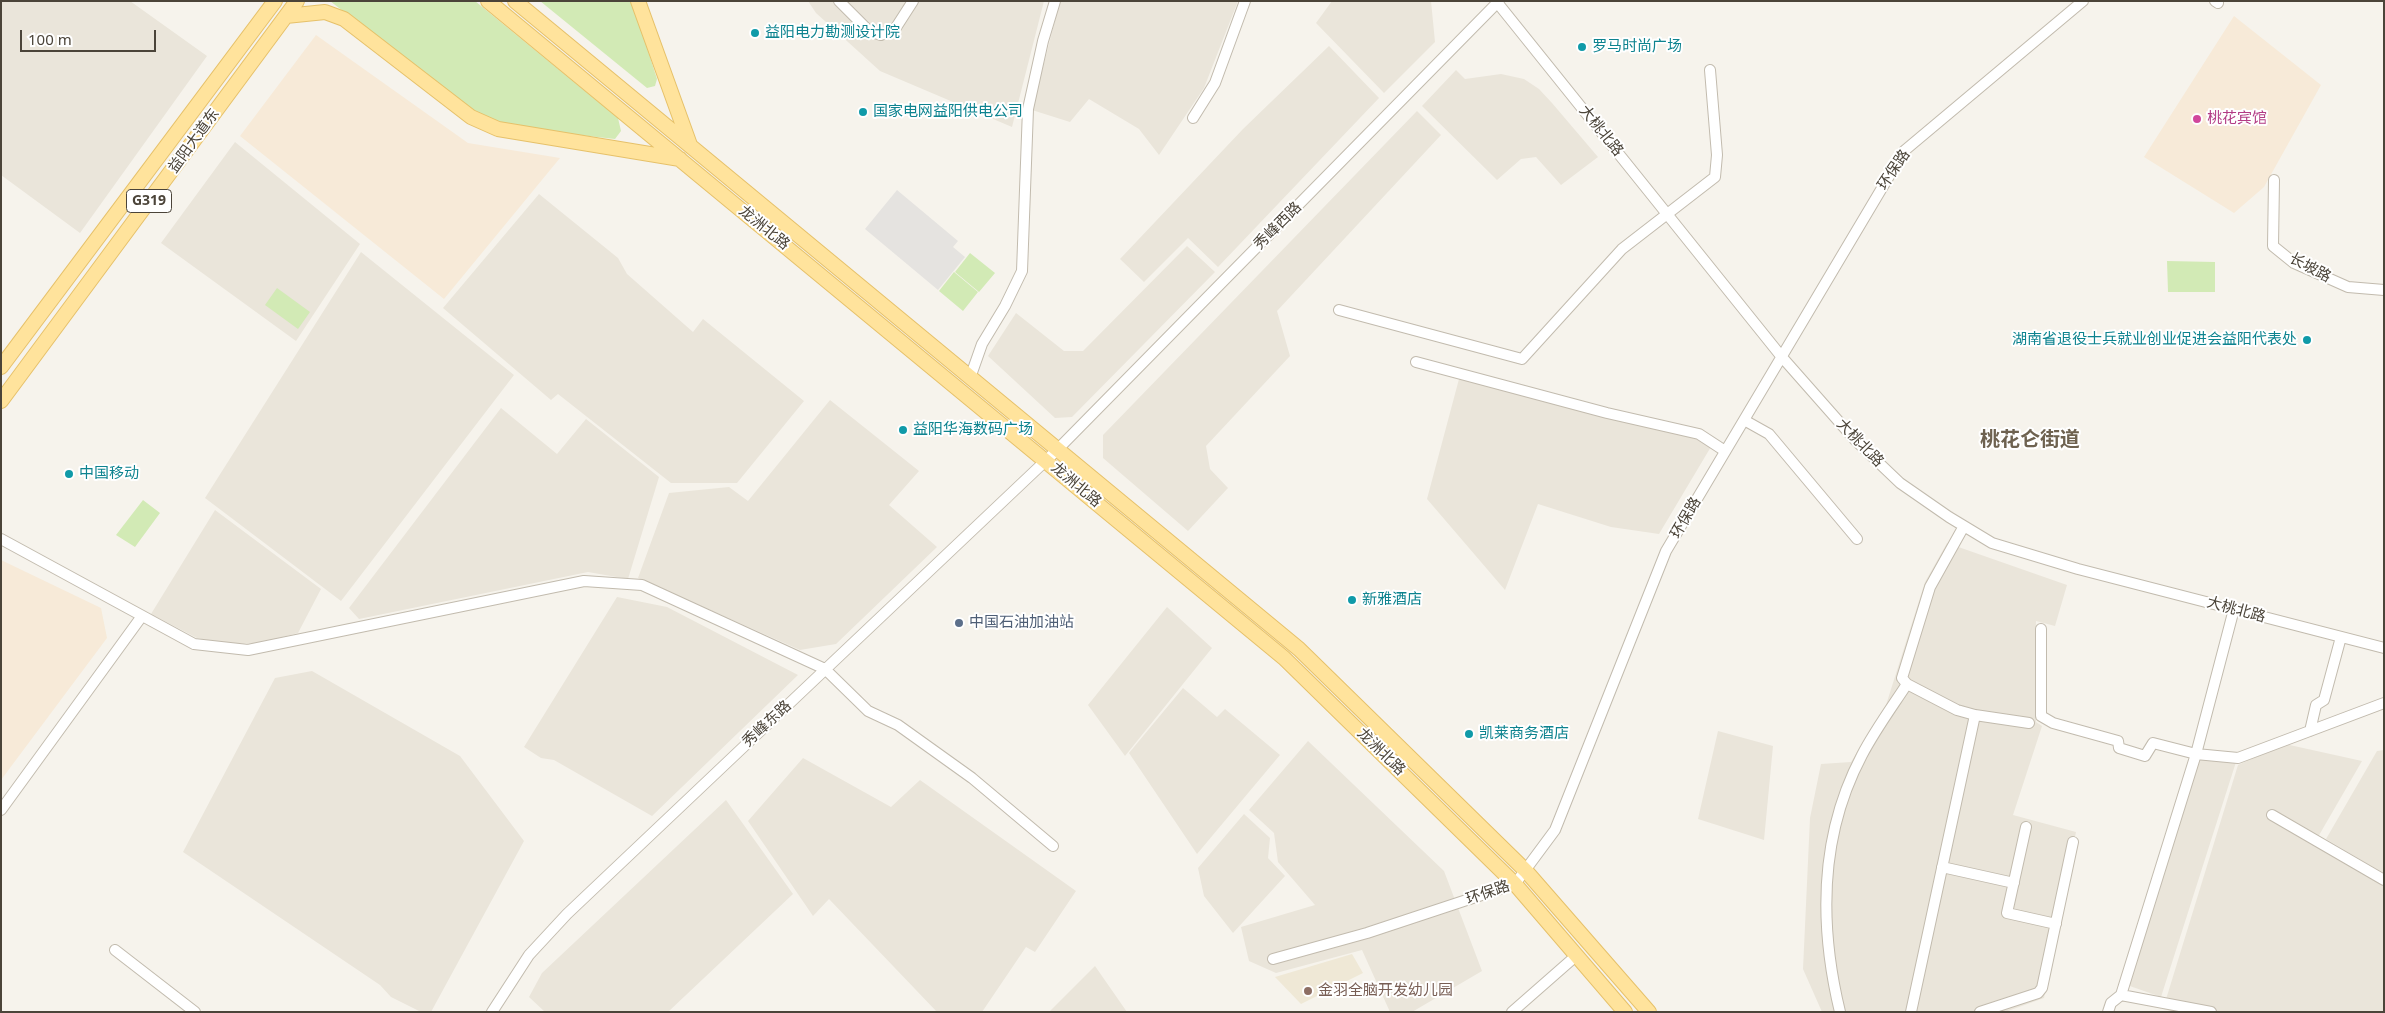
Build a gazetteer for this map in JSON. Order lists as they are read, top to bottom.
{
  "streets": {
    "main road": ["益阳大道东", "G319", "龙洲北路"],
    "street": [
      "大桃北路",
      "环保路",
      "秀峰西路",
      "长坡路",
      "秀峰东路"
    ]
  },
  "crossings": [
    ["大桃北路", "环保路"],
    ["大桃北路", "秀峰西路"],
    ["环保路", "龙洲北路"],
    ["秀峰西路", "龙洲北路"],
    ["秀峰西路", "秀峰东路"],
    ["龙洲北路", "秀峰东路"]
  ],
  "districts": ["桃花仑街道"],
  "places": [
    "益阳电力勘测设计院",
    "罗马时尚广场",
    "国家电网益阳供电公司",
    "桃花宾馆",
    "湖南省退役士兵就业创业促进会益阳代表处",
    "益阳华海数码广场",
    "中国移动",
    "新雅酒店",
    "中国石油加油站",
    "凯莱商务酒店",
    "金羽全脑开发幼儿园"
  ],
  "scale_bar": "100 m"
}
